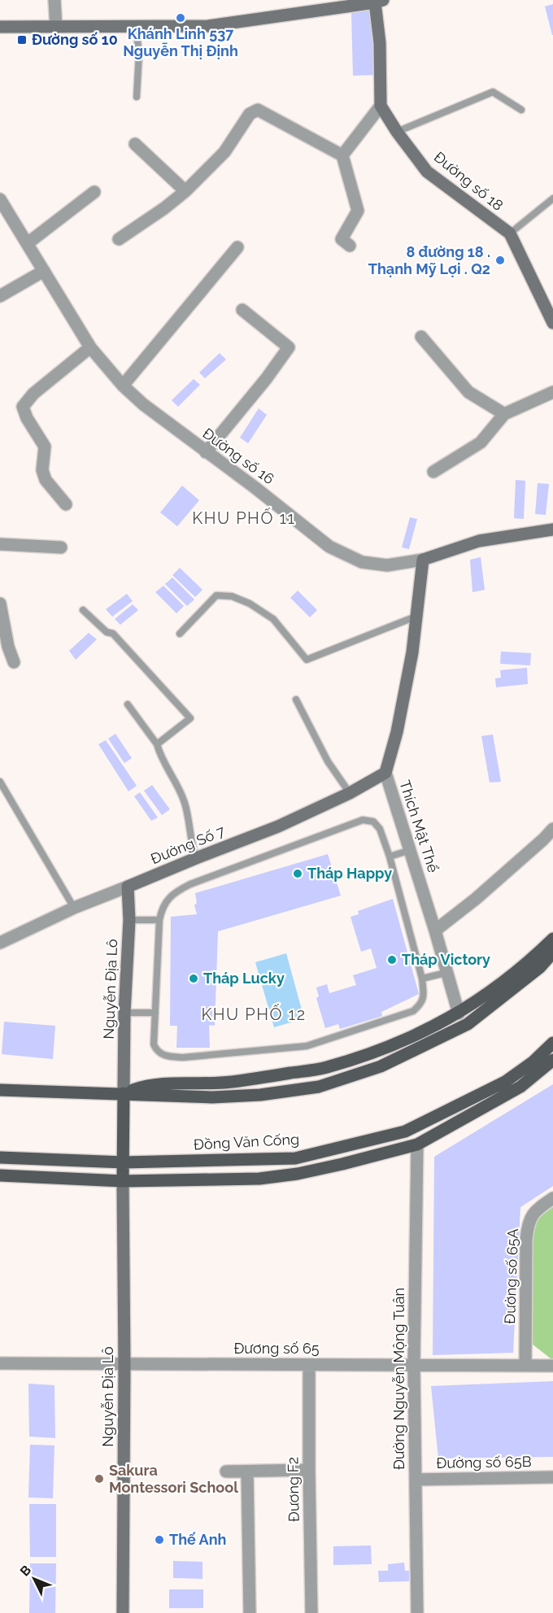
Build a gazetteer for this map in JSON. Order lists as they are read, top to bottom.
{
  "streets": {
    "main road": ["Đồng Văn Cống"],
    "street": [
      "Đường số 18",
      "Đường số 16",
      "Thích Mật Thể",
      "Đường Số 7",
      "Nguyễn Địa Lô",
      "Đường số 65A",
      "Đương số 65",
      "Đường Nguyễn Mộng Tuân",
      "Đường số 65B",
      "Đương F2"
    ]
  },
  "crossings": [
    ["Đường số 16", "Thích Mật Thể"],
    ["Thích Mật Thể", "Đường Số 7"],
    ["Đường Số 7", "Nguyễn Địa Lô"],
    ["Nguyễn Địa Lô", "Đương số 65"],
    ["Đường số 65A", "Đương số 65"],
    ["Đương số 65", "Đường Nguyễn Mộng Tuân"],
    ["Đương số 65", "Đương F2"],
    ["Đường Nguyễn Mộng Tuân", "Đường số 65B"]
  ],
  "districts": ["KHU PHỐ 11", "KHU PHỐ 12"],
  "places": {
    "other": [
      "Khánh Linh 537 Nguyễn Thị Định",
      "8 đường 18 . Thạnh Mỹ Lợi . Q2",
      "Tháp Happy",
      "Tháp Victory",
      "Tháp Lucky",
      "Sakura Montessori School",
      "Thế Anh"
    ],
    "transit": ["Đường số 10"]
  },
  "north": "top left"
}
